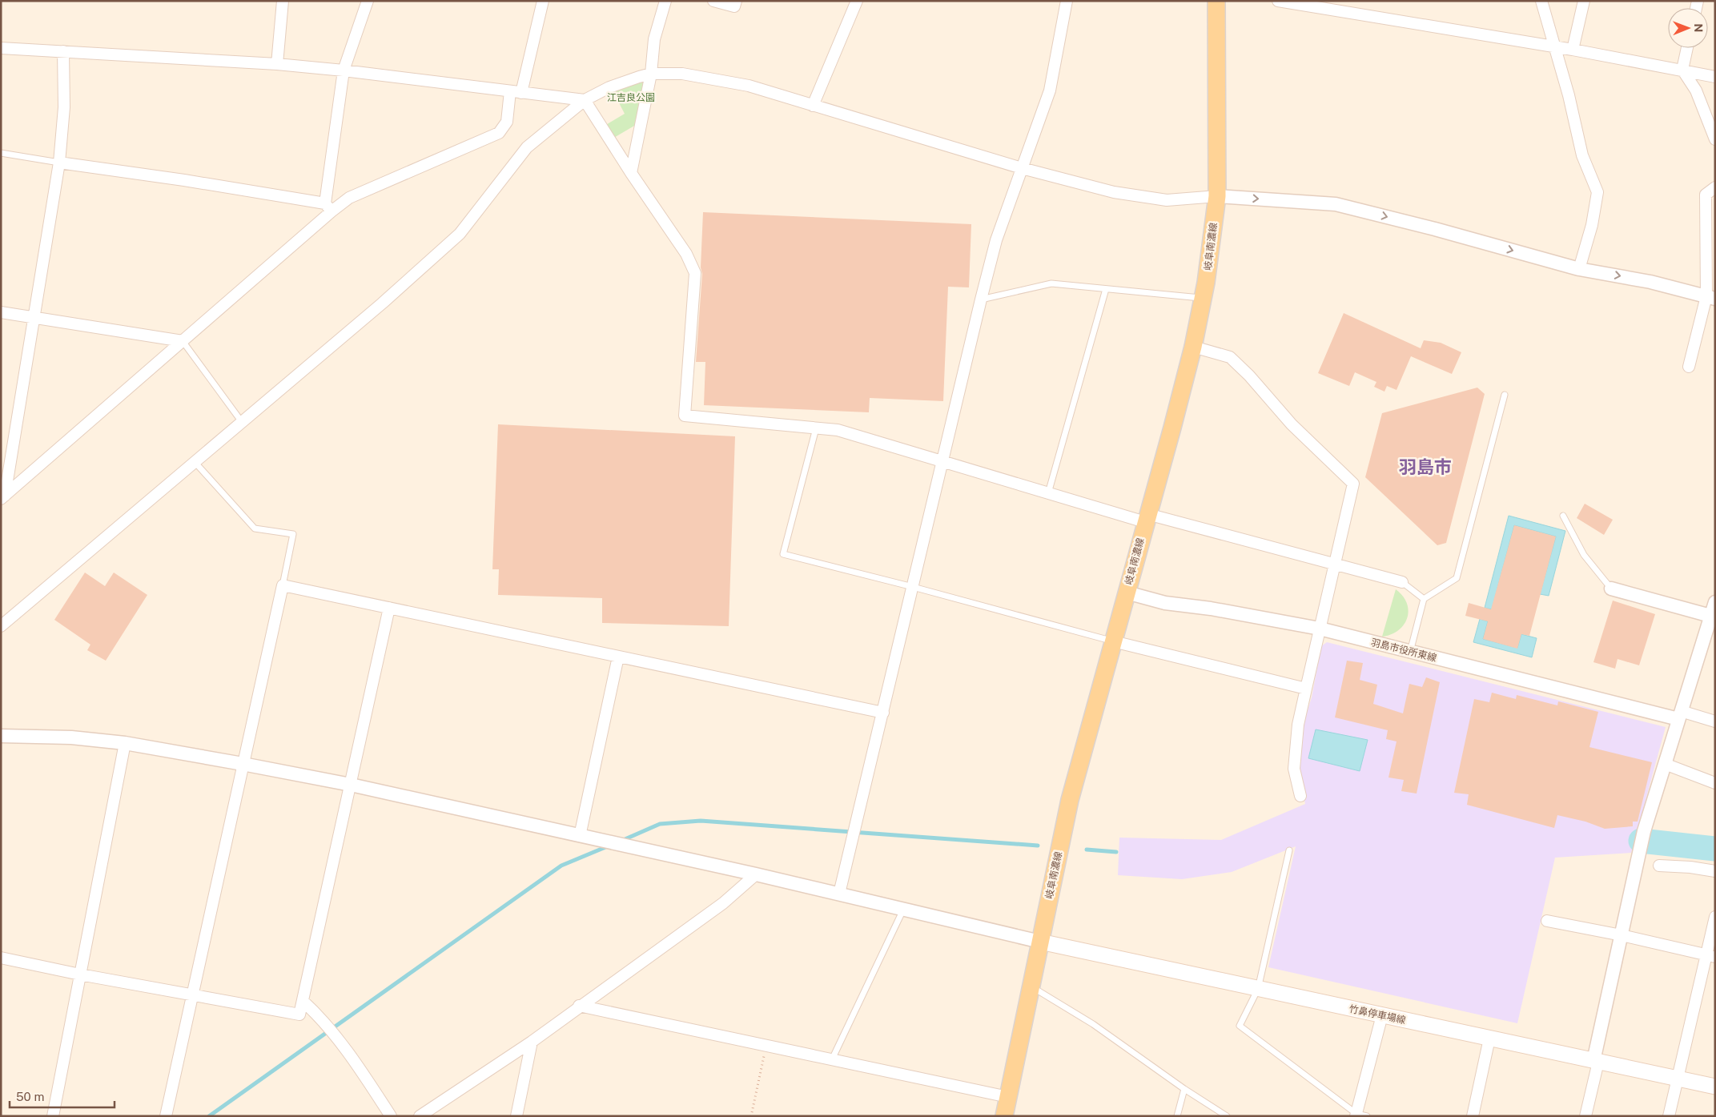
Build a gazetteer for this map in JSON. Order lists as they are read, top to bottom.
{
  "streets": {
    "main road": ["岐阜南濃線", "竹鼻停車場線"],
    "street": ["羽島市役所東線"]
  },
  "crossings": [
    ["岐阜南濃線", "羽島市役所東線"],
    ["岐阜南濃線", "竹鼻停車場線"]
  ],
  "districts": ["羽島市"],
  "parks": ["江吉良公園"],
  "scale_bar": "50 m",
  "north": "right"
}
